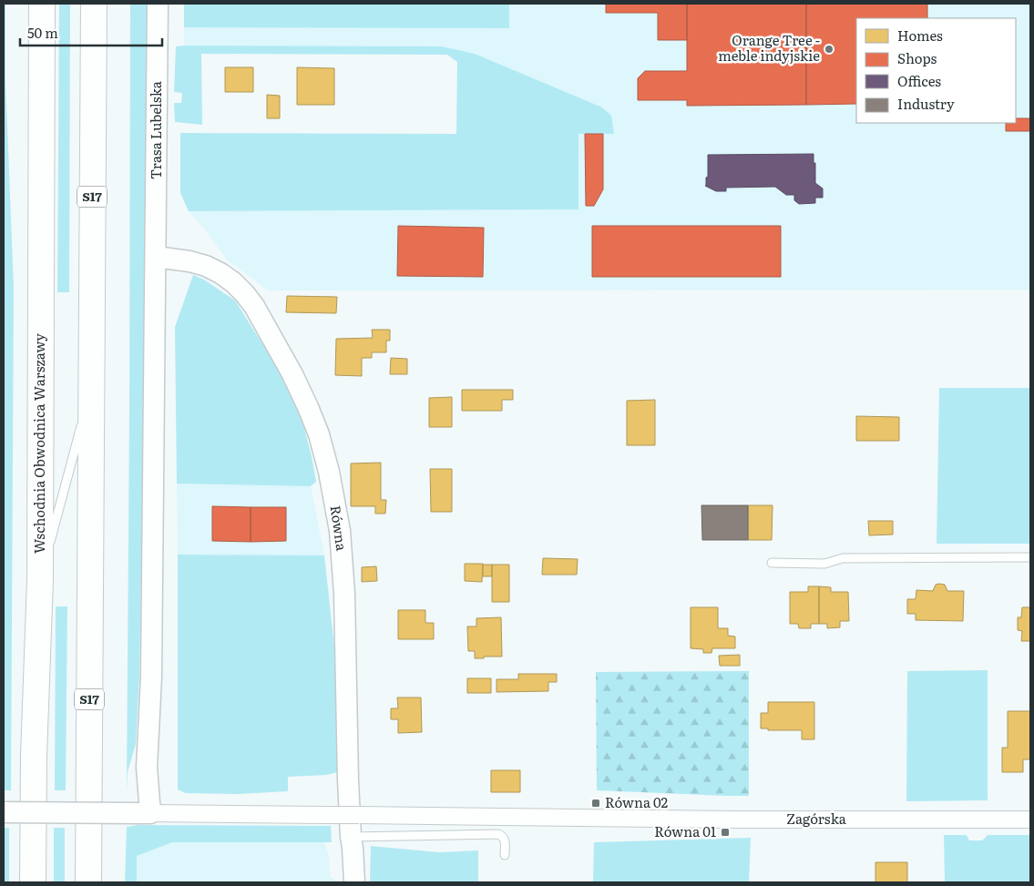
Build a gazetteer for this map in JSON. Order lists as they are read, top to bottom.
{
  "streets": {
    "highway": ["S17", "Wschodnia Obwodnica Warszawy"],
    "street": ["Trasa Lubelska", "Równa", "Zagórska"]
  },
  "crossings": [
    ["Trasa Lubelska", "Równa"],
    ["Trasa Lubelska", "Zagórska"]
  ],
  "places": {
    "other": ["Orange Tree - meble indyjskie"],
    "transit": ["Równa 02", "Równa 01"]
  },
  "legend": [
    "Homes",
    "Shops",
    "Offices",
    "Industry"
  ],
  "scale_bar": "50 m"
}
